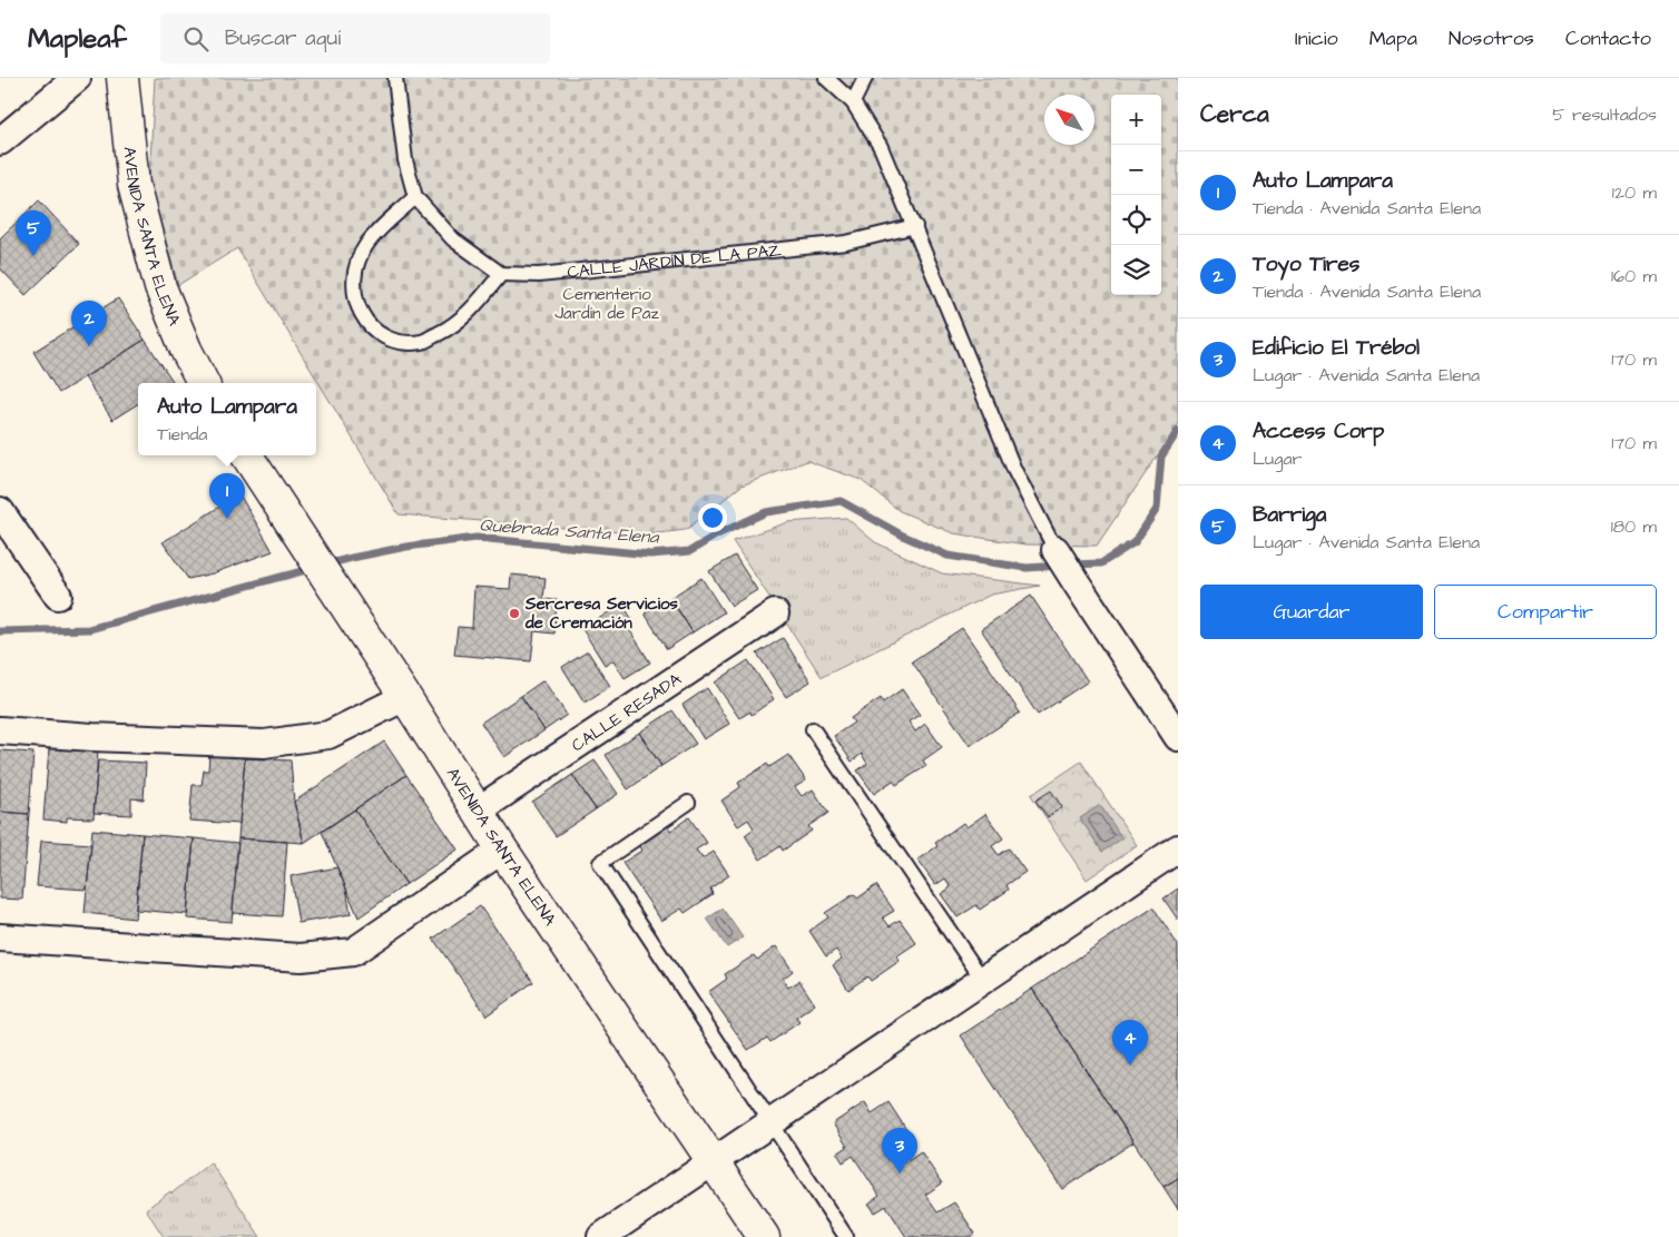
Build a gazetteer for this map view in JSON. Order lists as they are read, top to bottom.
{
  "streets": {
    "street": ["AVENIDA SANTA ELENA", "CALLE RESADA"],
    "lane": ["CALLE JARDÍN DE LA PAZ"]
  },
  "crossings": [
    ["AVENIDA SANTA ELENA", "CALLE RESADA"]
  ],
  "water": ["Quebrada Santa Elena"],
  "parks": ["Cementerio Jardín de Paz"],
  "places": ["Sercresa Servicios de Cremación"],
  "north": "top left",
  "page": {
    "header": "Mapleaf",
    "search": "Buscar aquí",
    "nav": [
      "Inicio",
      "Mapa",
      "Nosotros",
      "Contacto"
    ],
    "heading": ["Cerca", "5 resultados"],
    "map_buttons": ["+", "−"],
    "list": [
      {
        "mark": "1",
        "name": "Auto Lampara",
        "note": "Tienda · Avenida Santa Elena",
        "value": "120 m"
      },
      {
        "mark": "2",
        "name": "Toyo Tires",
        "note": "Tienda · Avenida Santa Elena",
        "value": "160 m"
      },
      {
        "mark": "3",
        "name": "Edificio El Trébol",
        "note": "Lugar · Avenida Santa Elena",
        "value": "170 m"
      },
      {
        "mark": "4",
        "name": "Access Corp",
        "note": "Lugar",
        "value": "170 m"
      },
      {
        "mark": "5",
        "name": "Barriga",
        "note": "Lugar · Avenida Santa Elena",
        "value": "180 m"
      }
    ],
    "pins": [
      "5",
      "2",
      "1",
      "4",
      "3"
    ],
    "popup": ["Auto Lampara", "Tienda"],
    "buttons": ["Guardar", "Compartir"]
  }
}
